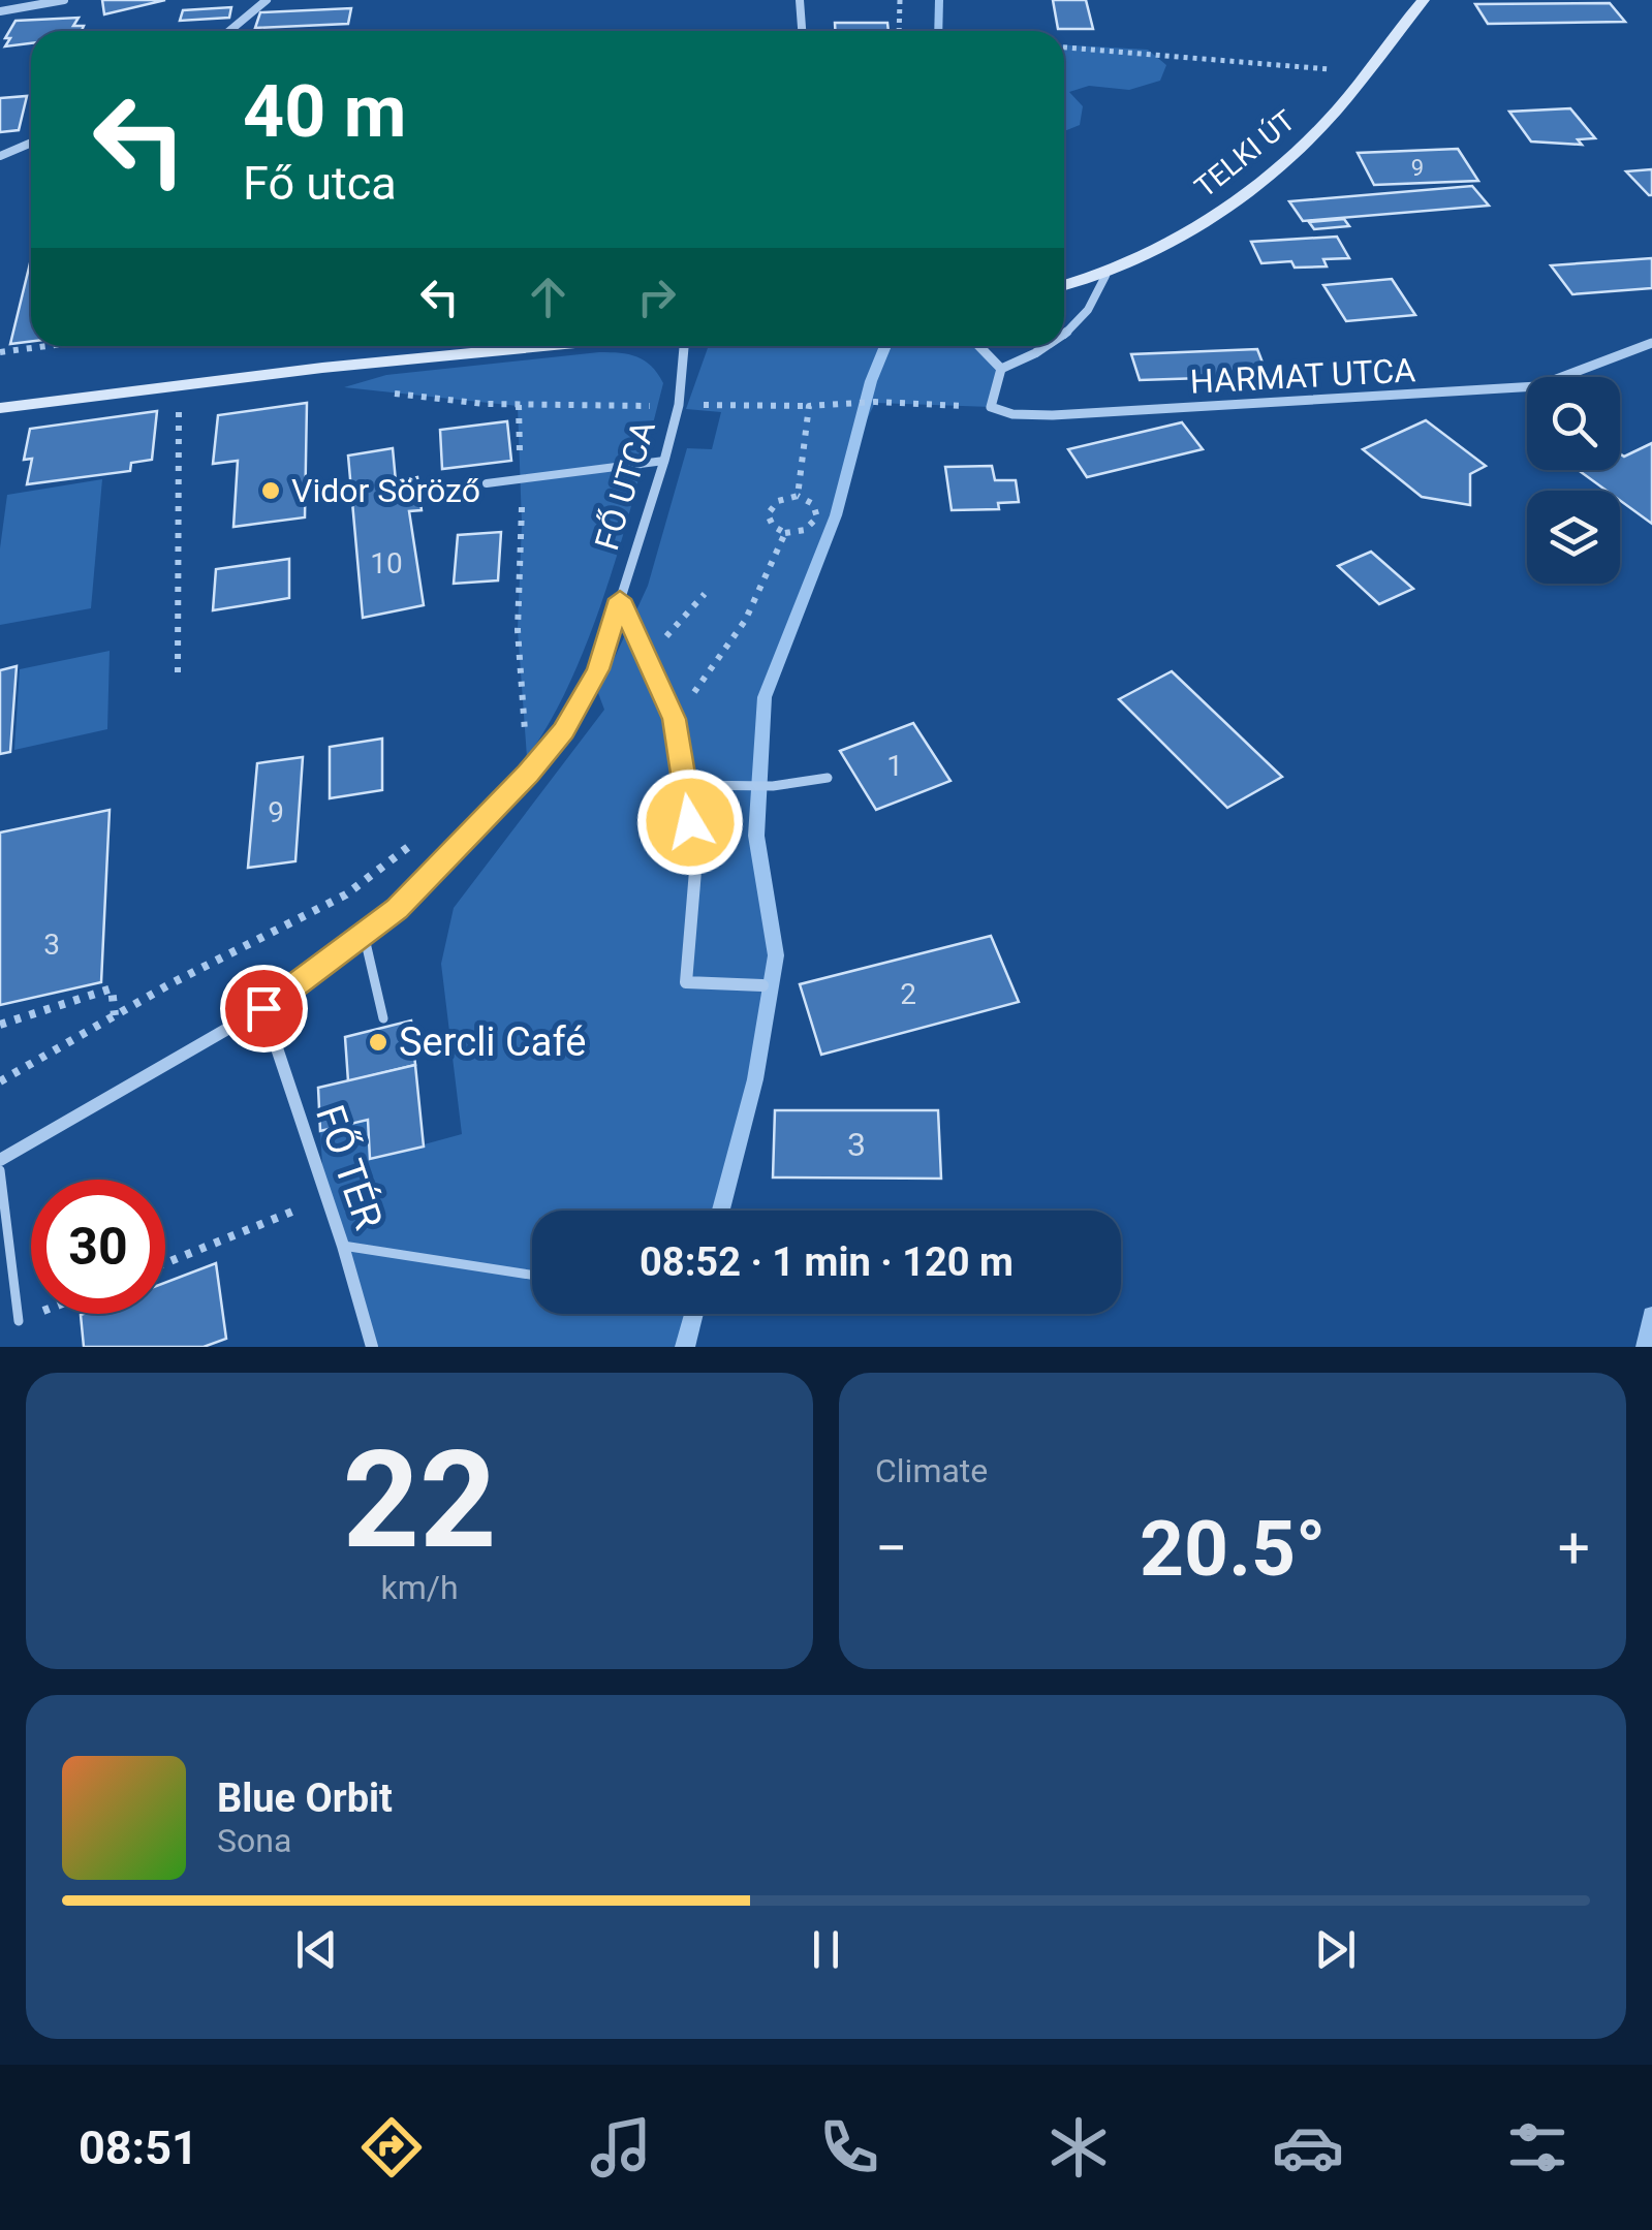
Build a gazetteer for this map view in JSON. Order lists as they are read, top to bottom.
{
  "streets": {
    "main road": ["TELKI ÚT"],
    "street": ["HARMAT UTCA", "FŐ UTCA", "FŐ TÉR"]
  },
  "crossings": [
    ["FŐ UTCA", "FŐ TÉR"]
  ],
  "places": ["Vidor Söröző", "Sercli Café"],
  "house_numbers": [
    "9",
    "10",
    "1",
    "9",
    "3",
    "2",
    "3"
  ],
  "page": {
    "turn": ["40 m", "Fő utca"],
    "limit": "30",
    "trip": "08:52 · 1 min · 120 m",
    "tile": [
      ["22", "km/h"],
      "Climate"
    ],
    "heat": ["−", "20.5°", "+"],
    "song": ["Blue Orbit", "Sona"],
    "tabs": "08:51"
  }
}
